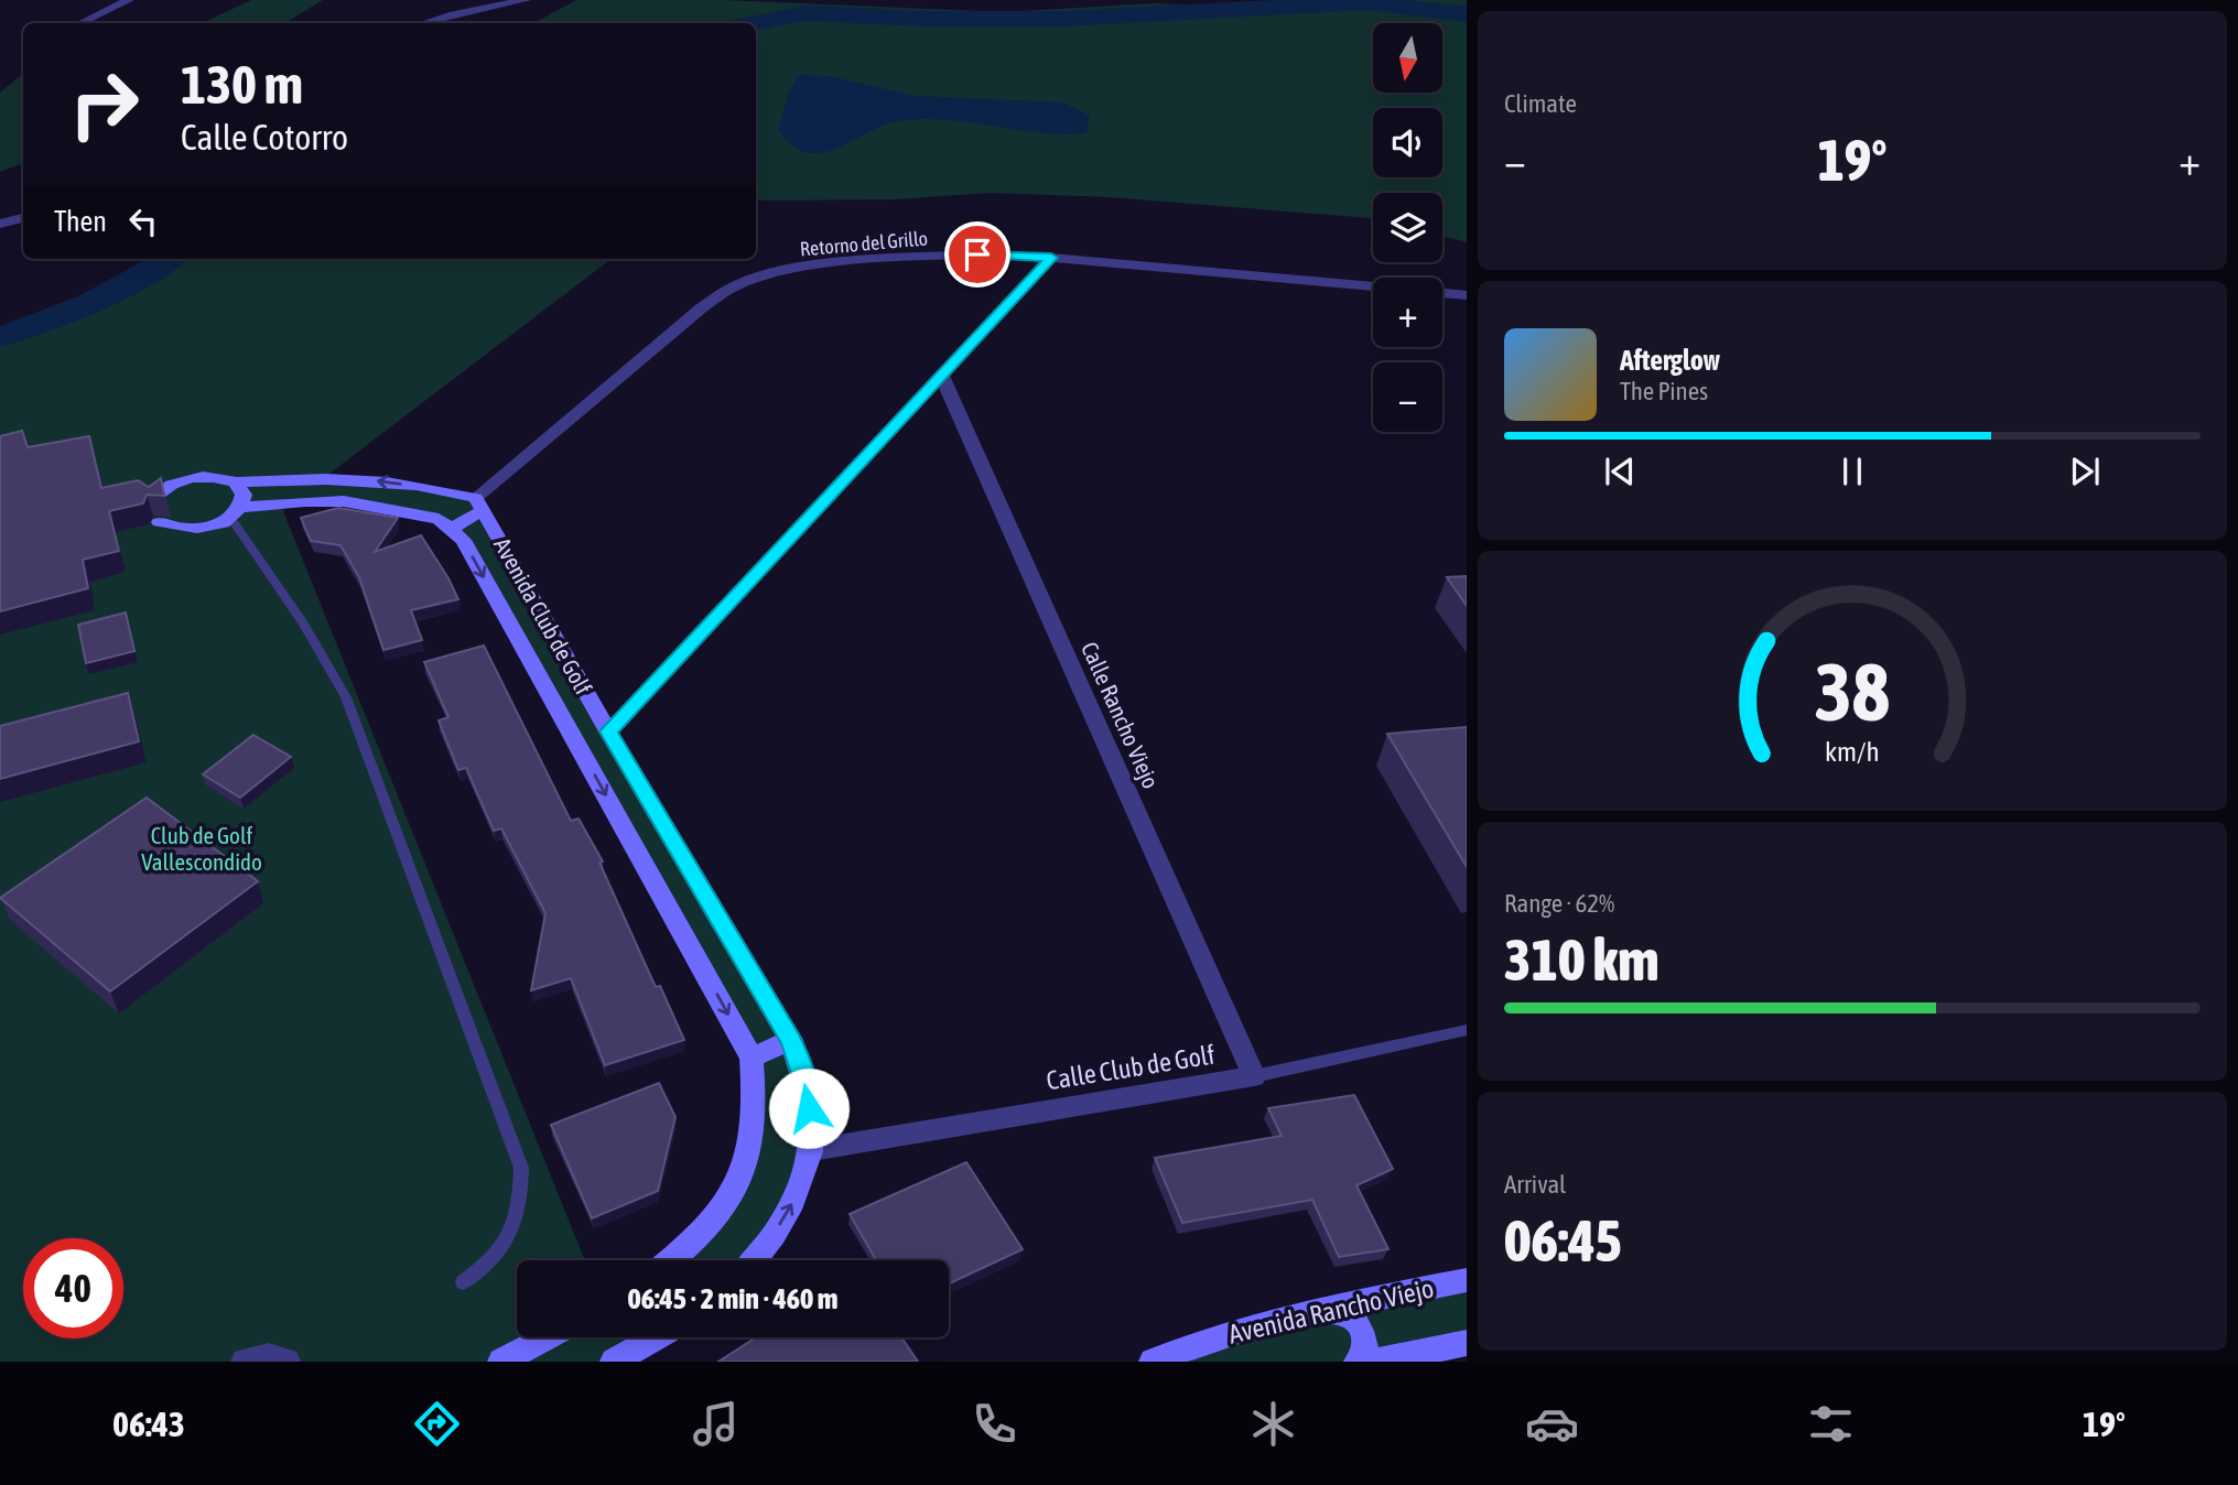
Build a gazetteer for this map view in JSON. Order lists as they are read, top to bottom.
{
  "streets": {
    "street": [
      "Retorno del Grillo",
      "Avenida Club de Golf",
      "Calle Rancho Viejo",
      "Calle Club de Golf",
      "Avenida Rancho Viejo"
    ]
  },
  "crossings": [
    ["Retorno del Grillo", "Avenida Club de Golf"],
    ["Avenida Club de Golf", "Calle Club de Golf"],
    ["Calle Rancho Viejo", "Calle Club de Golf"]
  ],
  "parks": ["Club de Golf Vallescondido"],
  "north": "bottom",
  "page": {
    "tile": [
      "Climate",
      ["Range · 62%", "310 km"],
      ["Arrival", "06:45"]
    ],
    "map_buttons": ["+", "−"],
    "turn": ["130 m", "Calle Cotorro"],
    "heat": ["−", "19°", "+"],
    "then": "Then",
    "song": ["Afterglow", "The Pines"],
    "limit": "40",
    "trip": "06:45 · 2 min · 460 m",
    "tabs": ["06:43", "19°"],
    "gauge": ["38", "km/h"]
  }
}
